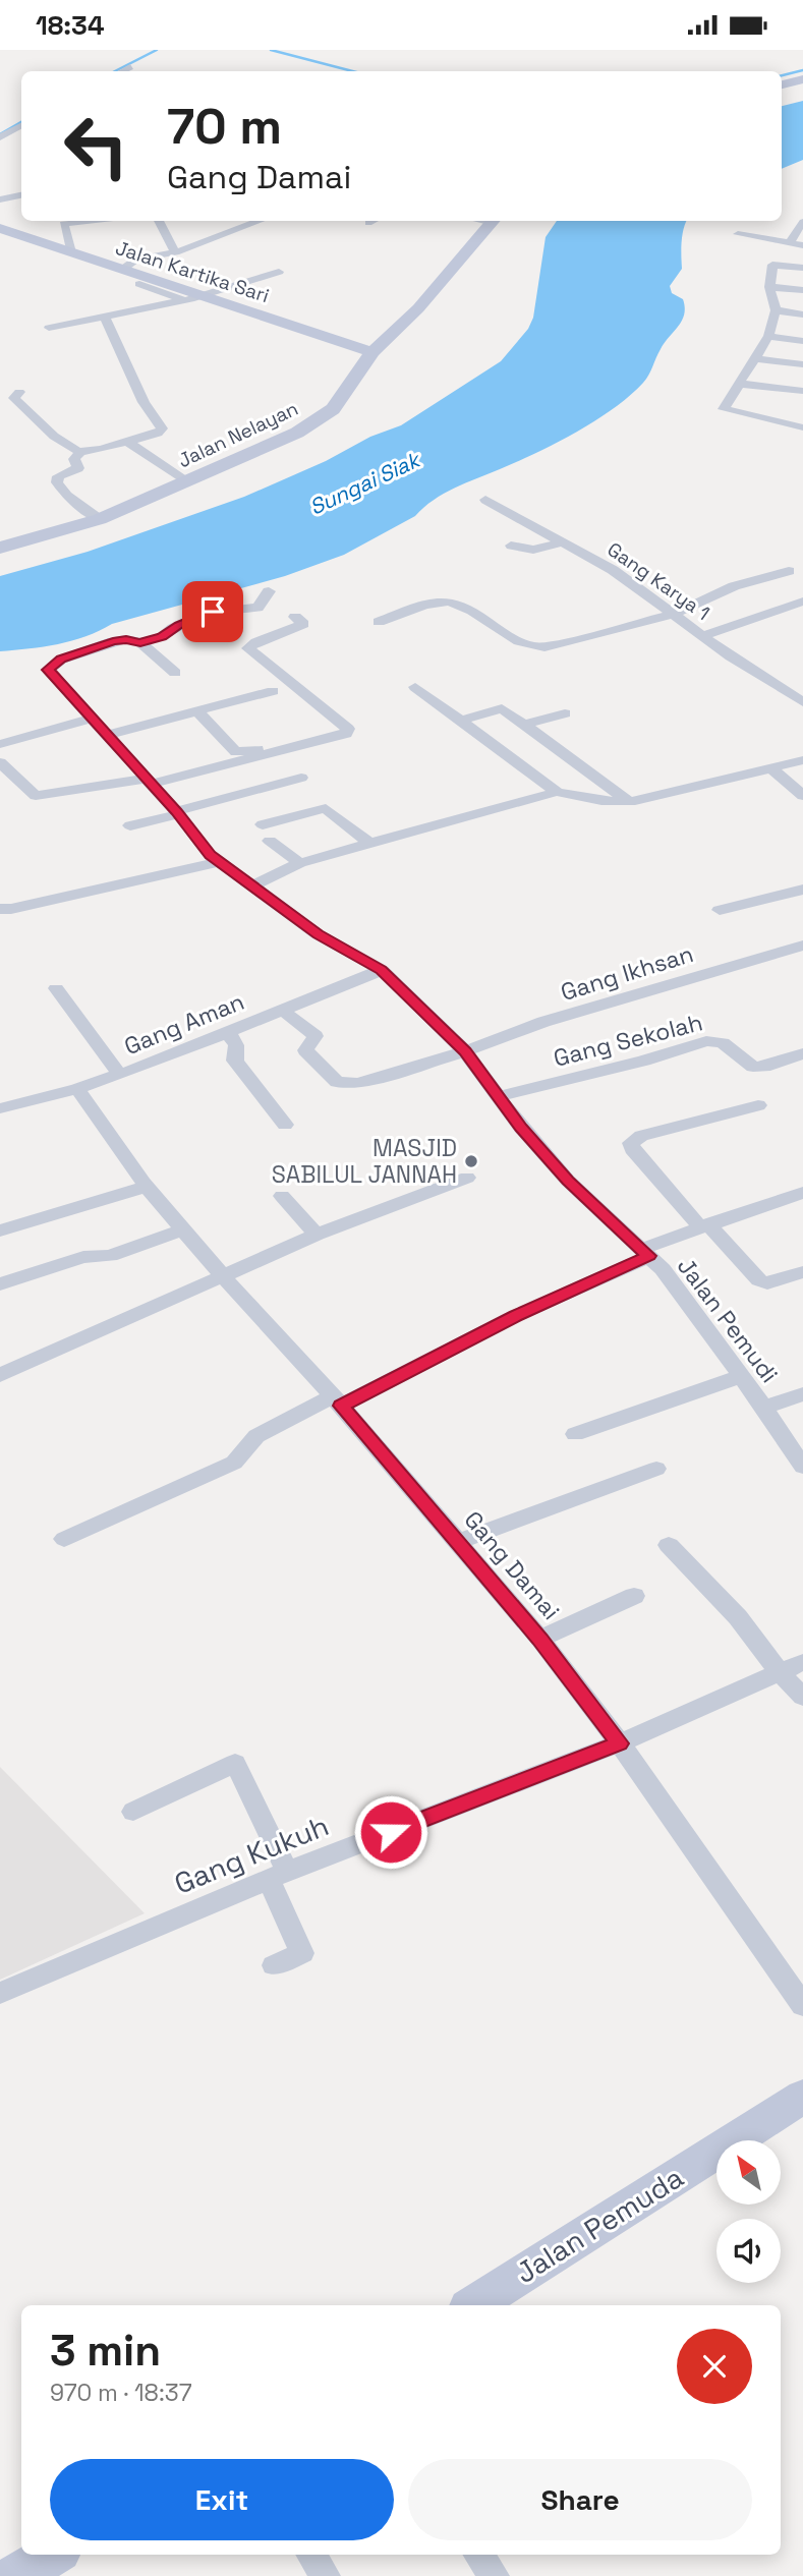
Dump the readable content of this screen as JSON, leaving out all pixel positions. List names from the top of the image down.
{
  "streets": {
    "main road": ["Jalan Kartika Sari", "Jalan Nelayan", "Jalan Pemuda"],
    "street": [
      "Gang Karya 1",
      "Gang Ikhsan",
      "Gang Aman",
      "Gang Sekolah",
      "Jalan Pemudi",
      "Gang Damai",
      "Gang Kukuh"
    ]
  },
  "crossings": [
    ["Jalan Kartika Sari", "Jalan Nelayan"],
    ["Gang Ikhsan", "Jalan Pemudi"],
    ["Gang Aman", "Jalan Pemudi"],
    ["Gang Aman", "Gang Damai"],
    ["Gang Sekolah", "Jalan Pemudi"],
    ["Gang Damai", "Gang Kukuh"]
  ],
  "water": ["Sungai Siak"],
  "places": ["MASJID SABILUL JANNAH"],
  "north": "top left",
  "page": {
    "status": "18:34",
    "turn": ["70 m", "Gang Damai"],
    "heading": ["3 min", "970 m · 18:37"],
    "buttons": ["Exit", "Share"]
  }
}
